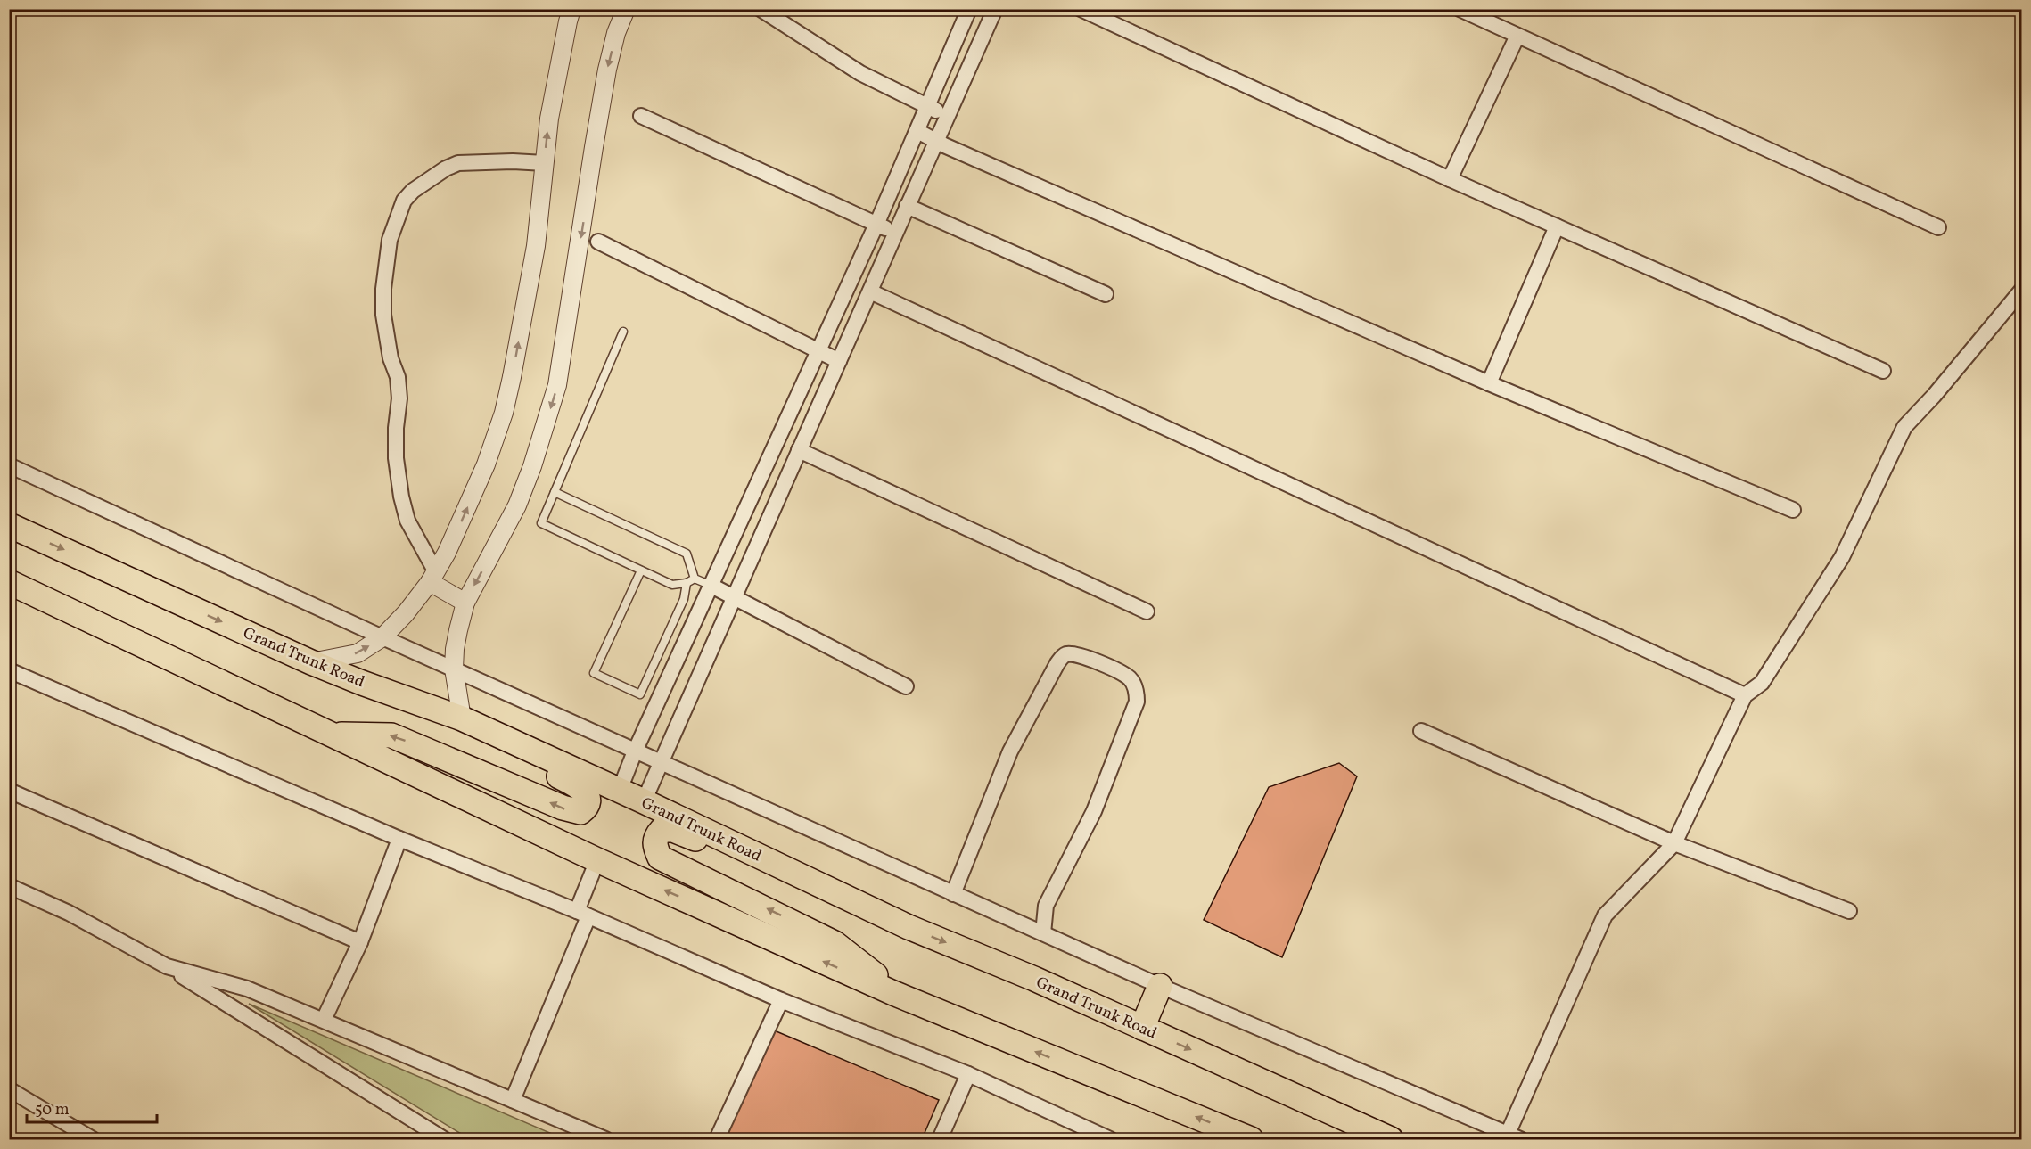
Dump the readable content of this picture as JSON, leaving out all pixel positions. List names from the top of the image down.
{
  "streets": {
    "highway": ["Grand Trunk Road"]
  },
  "scale_bar": "50 m"
}
